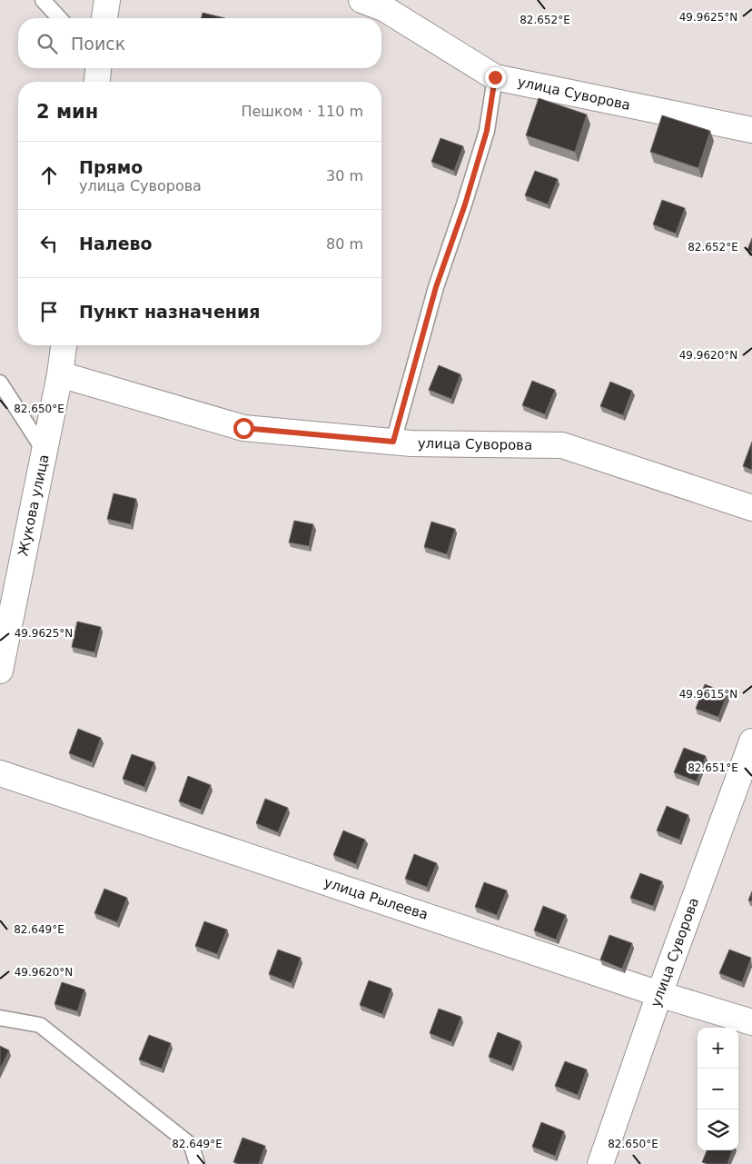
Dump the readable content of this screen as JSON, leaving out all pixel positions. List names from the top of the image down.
{
  "streets": {
    "street": ["улица Суворова", "Жукова улица", "улица Рылеева"]
  },
  "crossings": [
    ["улица Суворова", "Жукова улица"],
    ["улица Суворова", "улица Рылеева"]
  ],
  "page": {
    "search": "Поиск",
    "heading": ["2 мин", "Пешком · 110 m"],
    "list": [
      ["Прямо", "улица Суворова", "30 m"],
      ["Налево", "80 m"],
      "Пункт назначения"
    ],
    "map_buttons": ["+", "−"]
  },
  "coordinates": [
    "49.9625°N",
    "82.652°E",
    "49.9620°N",
    "82.650°E",
    "49.9615°N",
    "82.651°E",
    "82.649°E"
  ]
}
